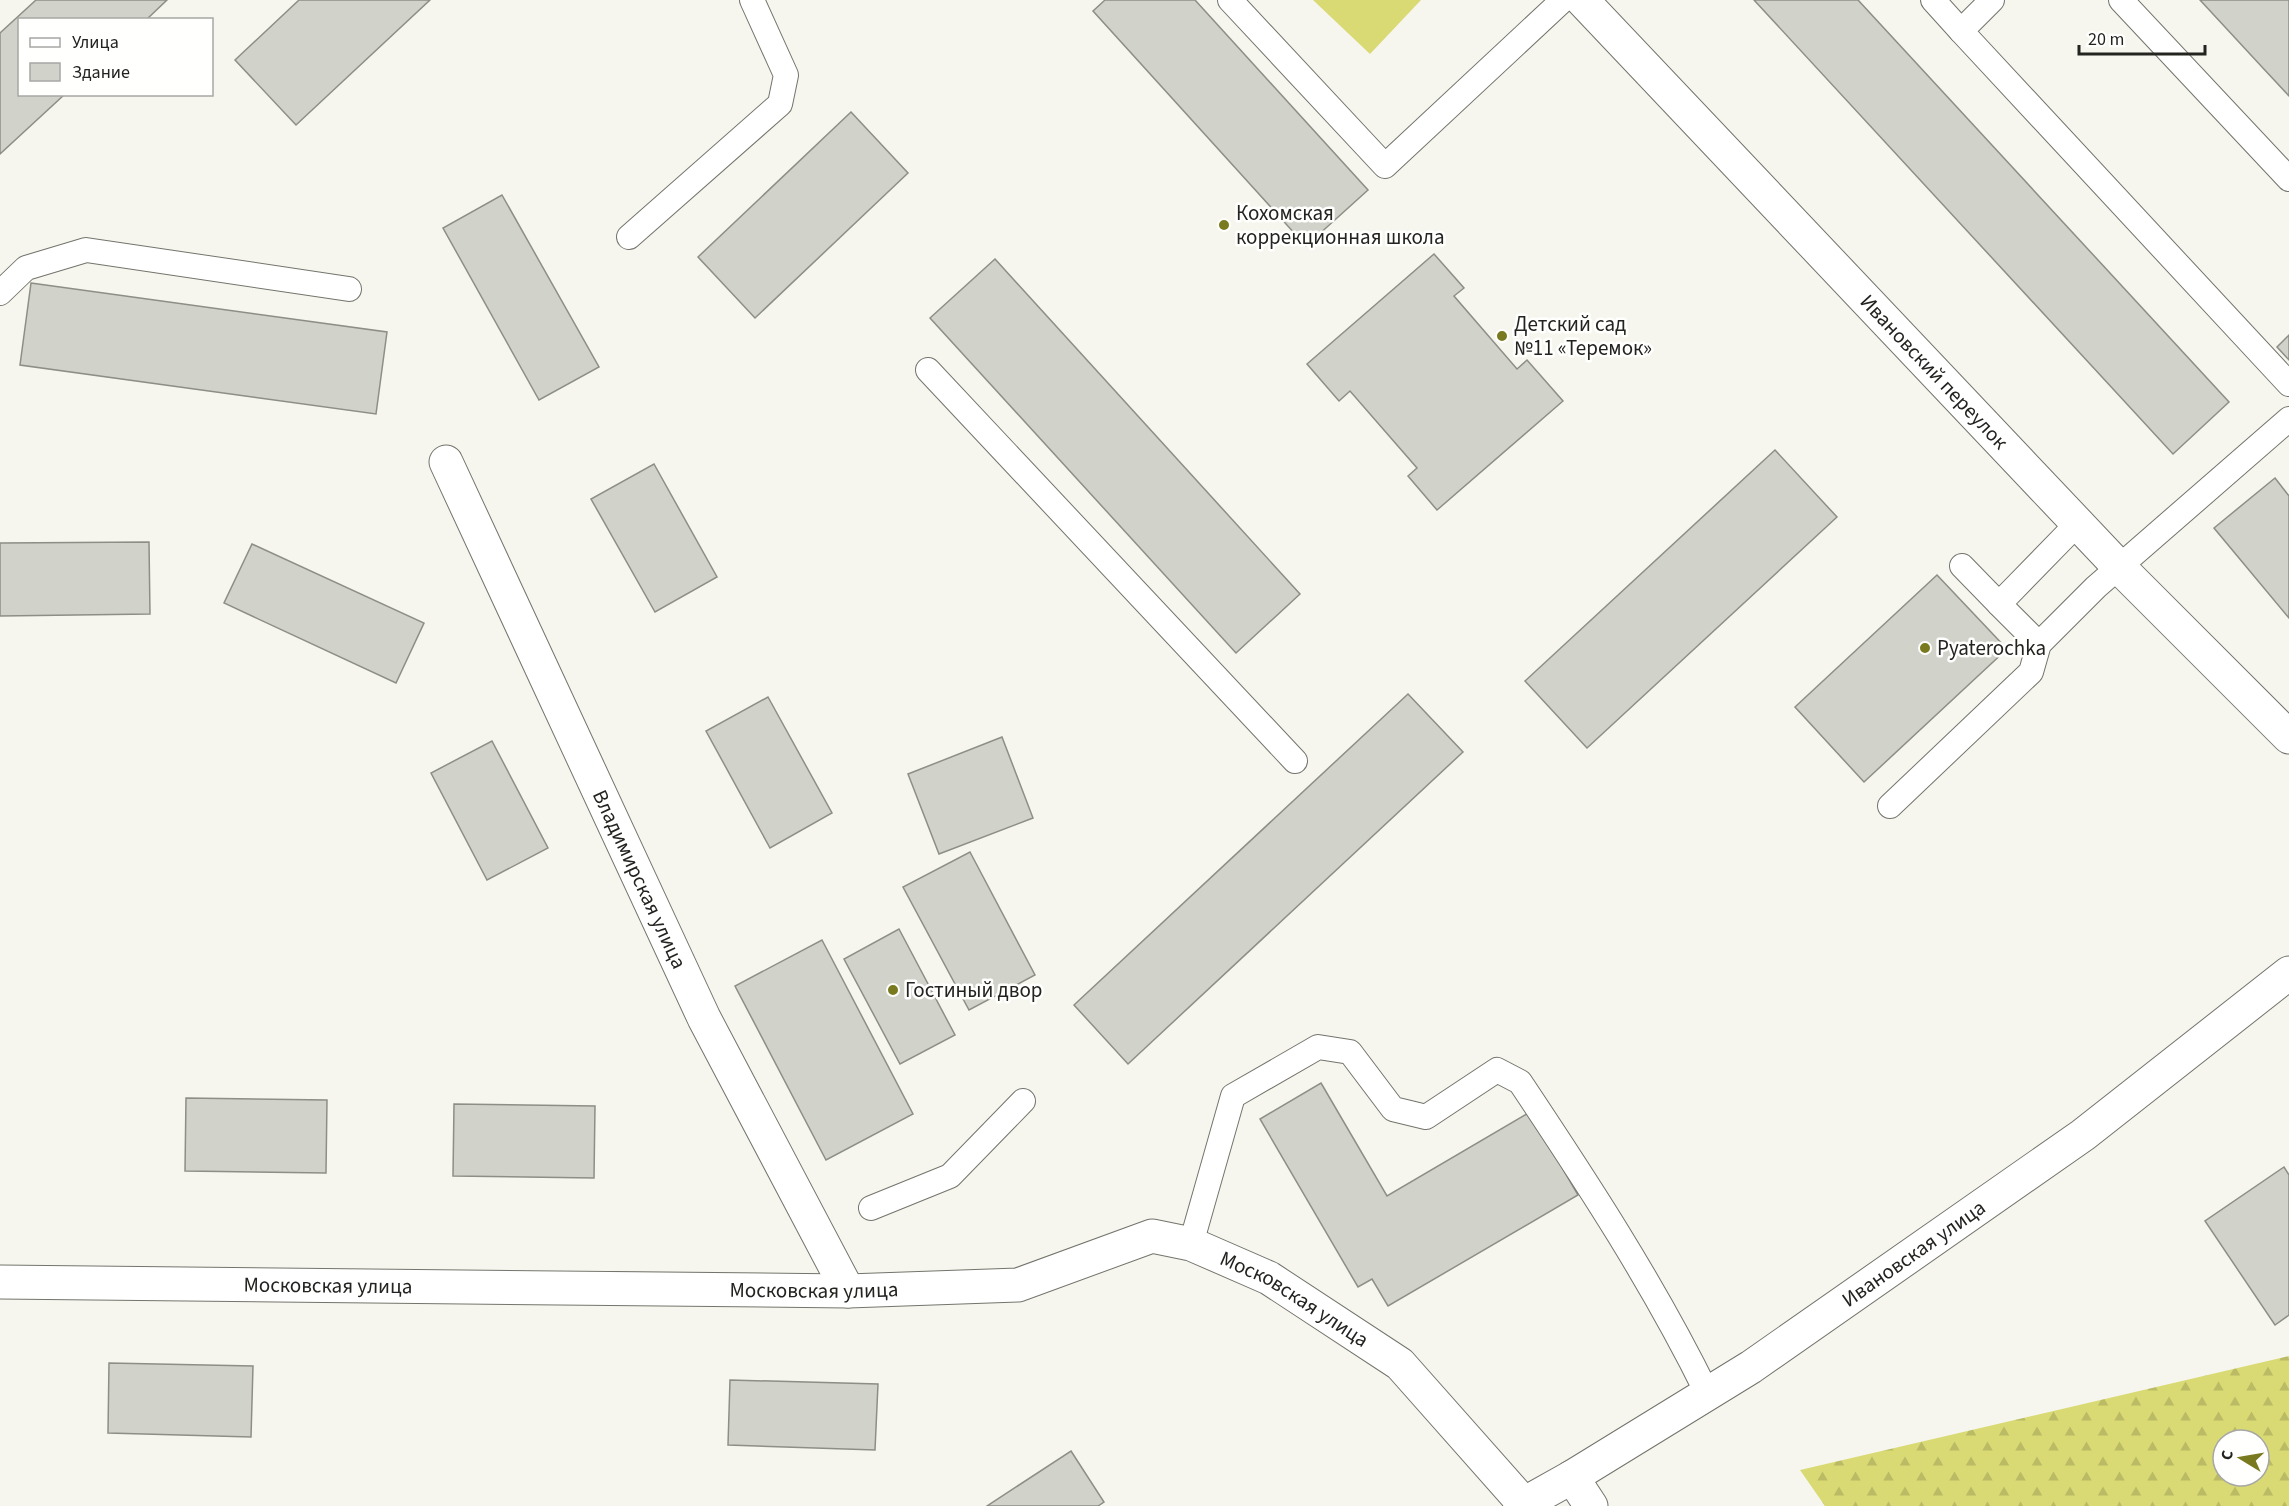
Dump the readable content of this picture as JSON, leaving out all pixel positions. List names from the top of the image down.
{
  "streets": {
    "street": [
      "Ивановский переулок",
      "Владимирская улица",
      "Ивановская улица",
      "Московская улица"
    ]
  },
  "crossings": [
    ["Владимирская улица", "Московская улица"],
    ["Ивановская улица", "Московская улица"]
  ],
  "places": [
    "Кохомская коррекционная школа",
    "Детский сад №11 «Теремок»",
    "Pyaterochka",
    "Гостиный двор"
  ],
  "legend": ["Улица", "Здание"],
  "scale_bar": "20 m",
  "north": "left"
}
